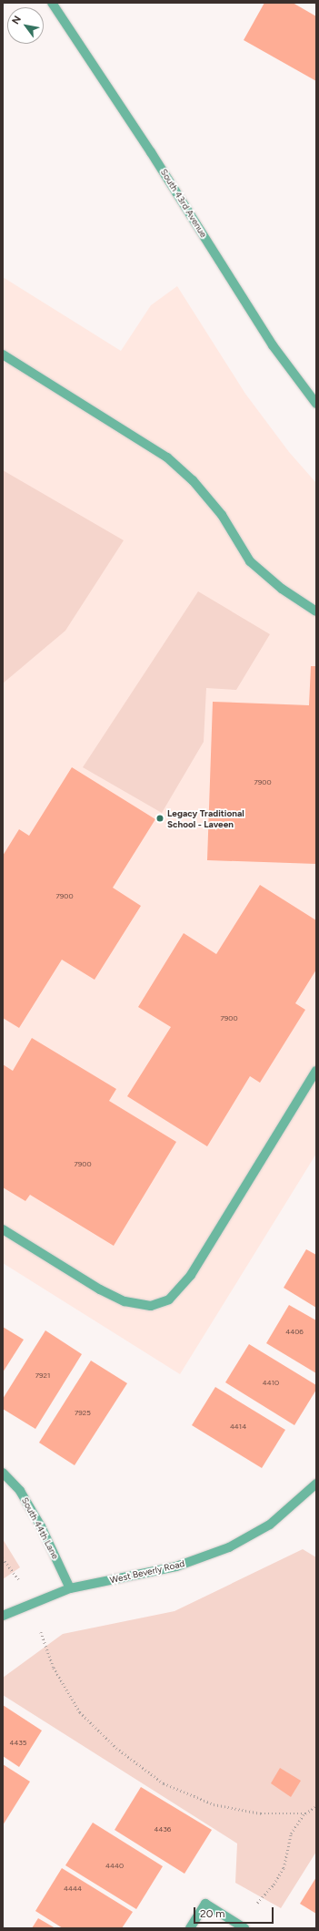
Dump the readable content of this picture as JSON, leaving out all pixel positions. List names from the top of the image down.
{
  "streets": {
    "street": ["South 43rd Avenue", "South 44th Lane", "West Beverly Road"]
  },
  "crossings": [
    ["South 44th Lane", "West Beverly Road"]
  ],
  "places": ["Legacy Traditional School - Laveen"],
  "house_numbers": [
    "7900",
    "7900",
    "7900",
    "7900",
    "4406",
    "7921",
    "4410",
    "7925",
    "4414",
    "4435",
    "4436",
    "4440",
    "4444"
  ],
  "scale_bar": "20 m",
  "north": "top left"
}
